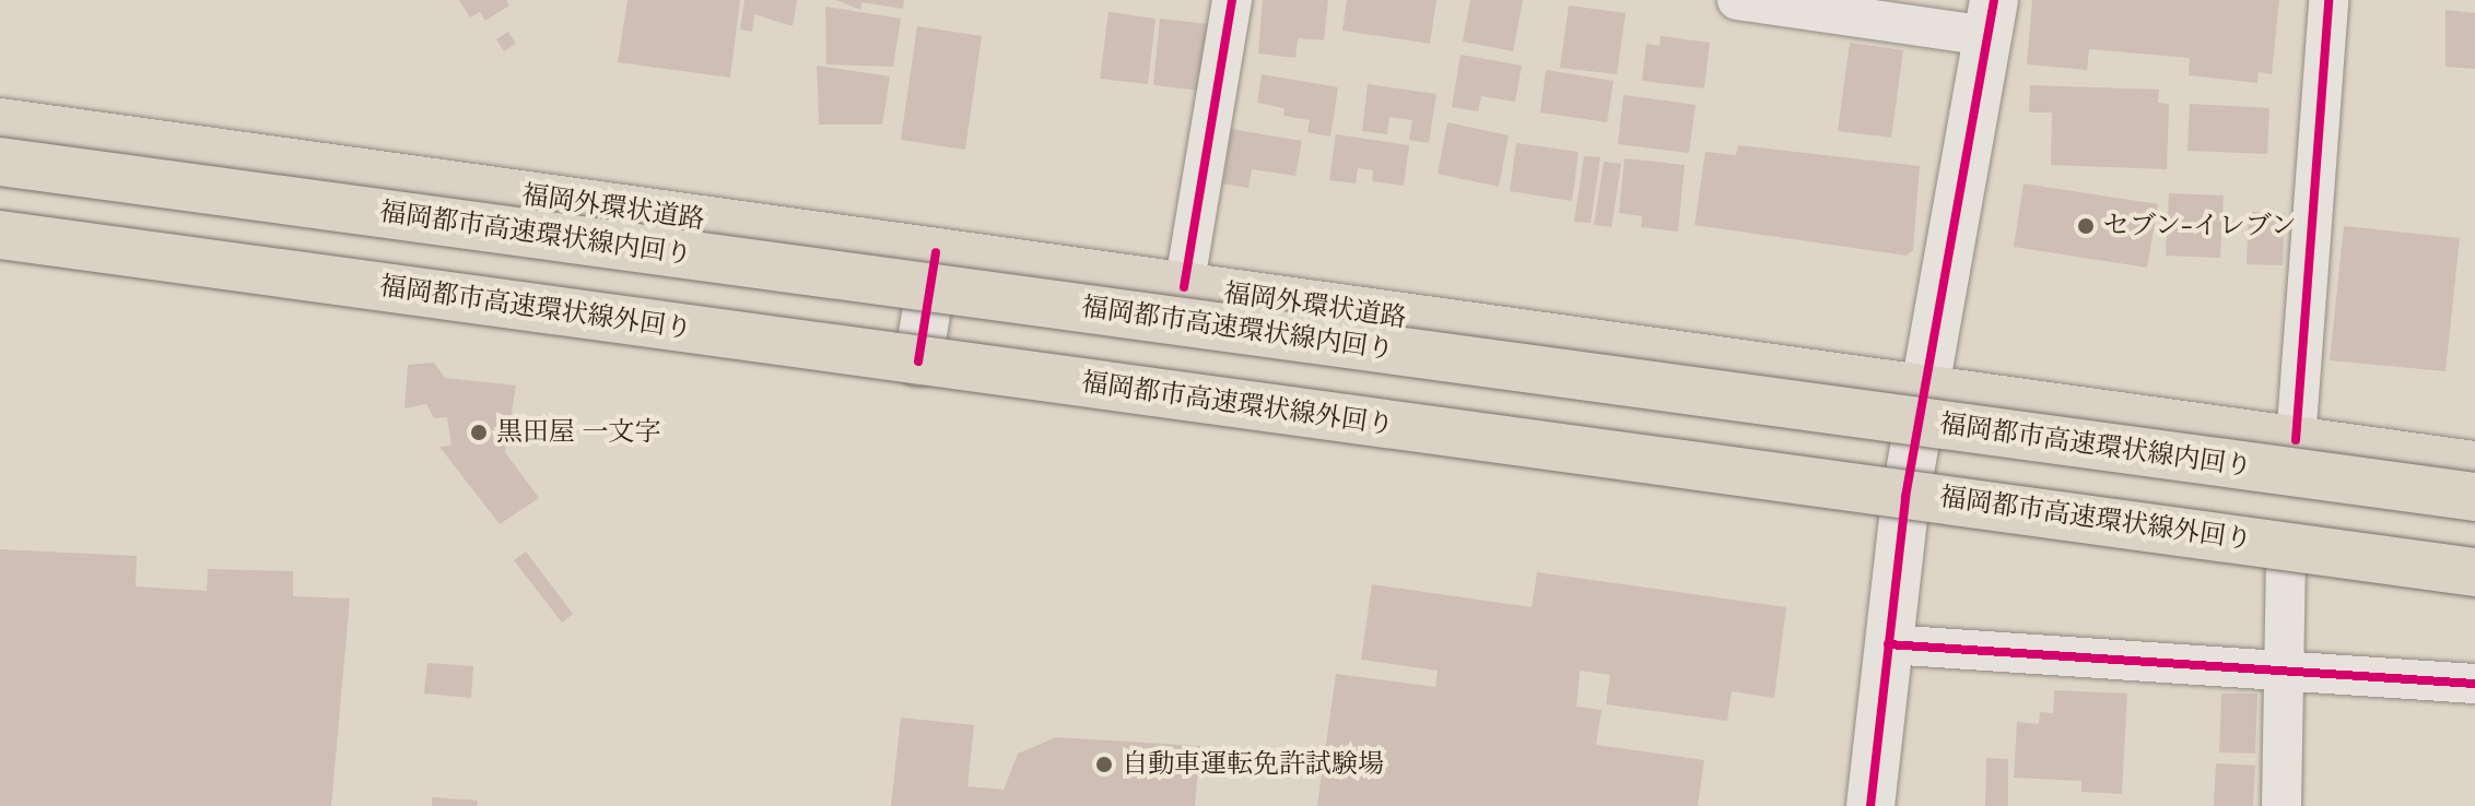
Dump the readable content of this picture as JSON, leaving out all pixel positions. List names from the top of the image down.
{
  "streets": {
    "highway": ["福岡外環状道路", "福岡都市高速環状線内回り", "福岡都市高速環状線外回り"]
  },
  "places": ["セブン-イレブン", "黒田屋 一文字", "自動車運転免許試験場"]
}
